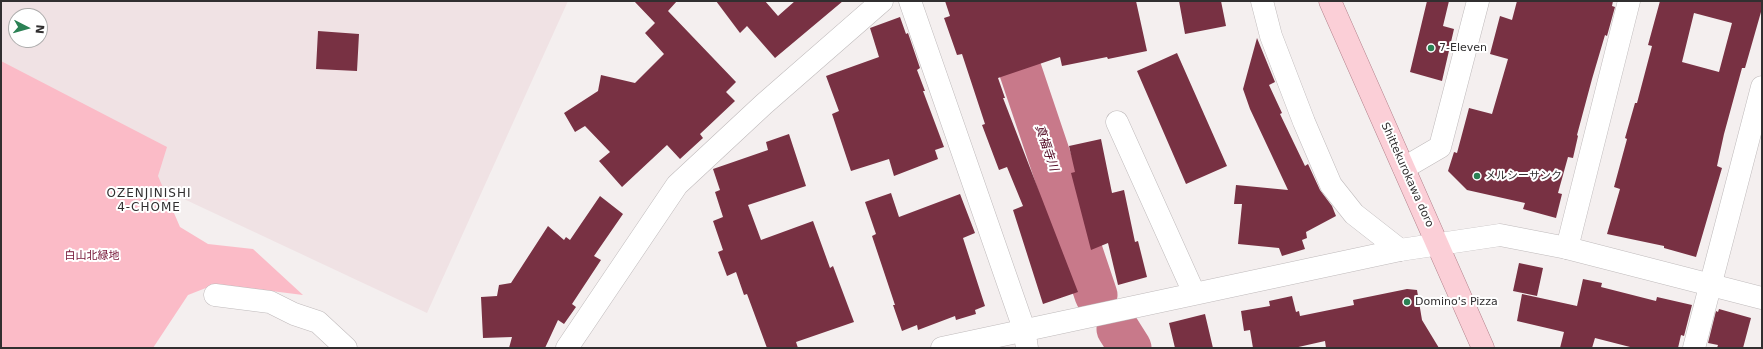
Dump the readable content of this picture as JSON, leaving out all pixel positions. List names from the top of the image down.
{
  "streets": {
    "main road": ["Shittekurokawa doro"]
  },
  "districts": ["OZENJINISHI 4-CHOME"],
  "water": ["真福寺川"],
  "parks": ["白山北緑地"],
  "places": ["7-Eleven", "メルシーサンク", "Domino's Pizza"],
  "north": "right"
}
